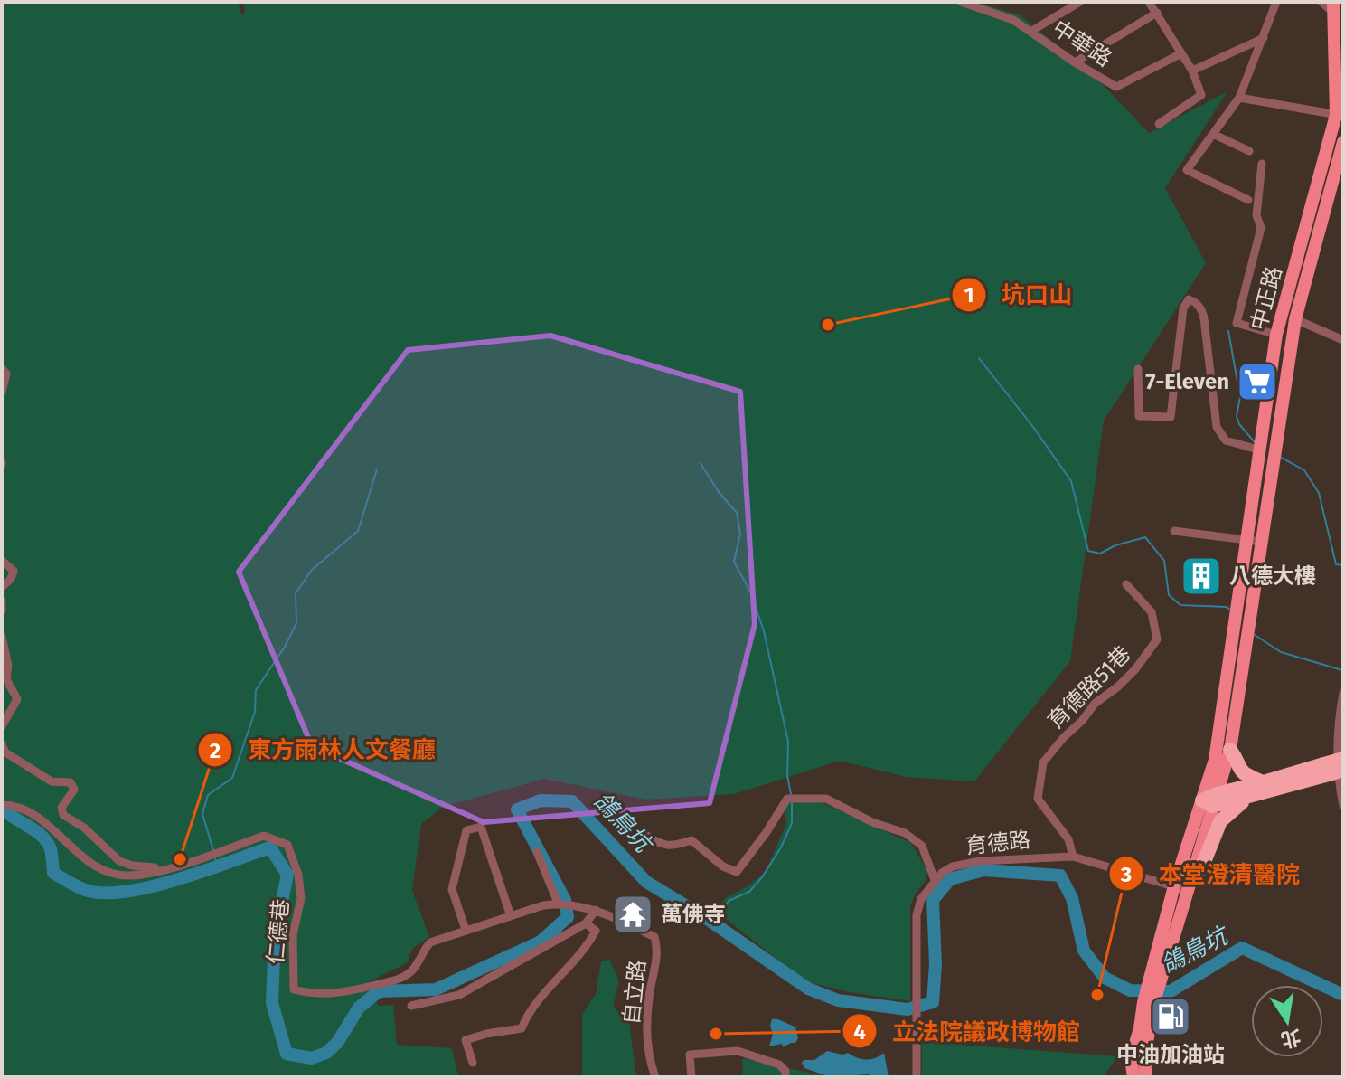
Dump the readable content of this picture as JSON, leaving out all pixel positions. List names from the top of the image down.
{
  "streets": {
    "main road": ["中正路"],
    "street": [
      "中華路",
      "育德路51巷",
      "育德路",
      "仁德巷",
      "自立路"
    ]
  },
  "crossings": [
    ["育德路51巷", "育德路"]
  ],
  "water": ["鴿鳥坑"],
  "places": {
    "other": [
      "坑口山",
      "東方雨林人文餐廳",
      "本堂澄清醫院",
      "立法院議政博物館"
    ],
    "supermarket": ["7-Eleven"],
    "building": ["八德大樓"],
    "temple": ["萬佛寺"],
    "fuel station": ["中油加油站"]
  },
  "north": "bottom"
}
